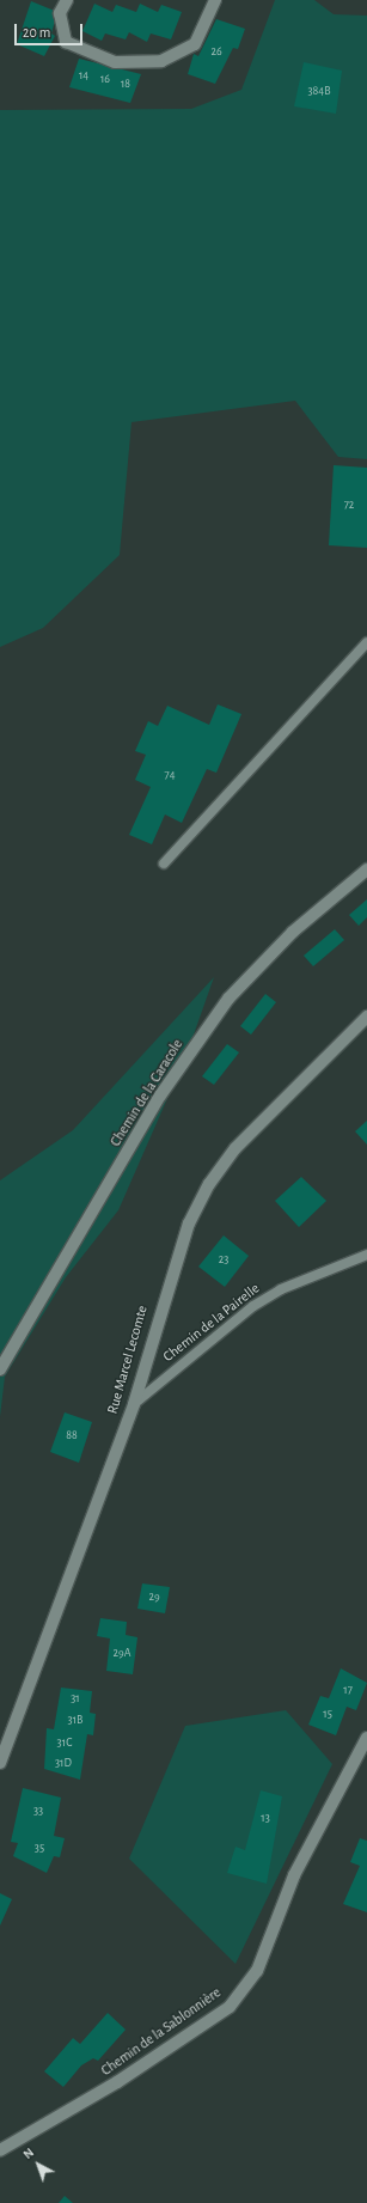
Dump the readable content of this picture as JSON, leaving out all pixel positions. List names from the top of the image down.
{
  "streets": {
    "street": ["Chemin de la Caracole", "Rue Marcel Lecomte", "Chemin de la Sablonnière"],
    "lane": ["Chemin de la Pairelle"]
  },
  "crossings": [
    ["Chemin de la Pairelle", "Rue Marcel Lecomte"]
  ],
  "house_numbers": [
    "26",
    "14",
    "16",
    "18",
    "384B",
    "72",
    "74",
    "23",
    "88",
    "29",
    "29A",
    "17",
    "31",
    "15",
    "31B",
    "31C",
    "31D",
    "33",
    "13",
    "35"
  ],
  "scale_bar": "20 m",
  "north": "top left"
}
